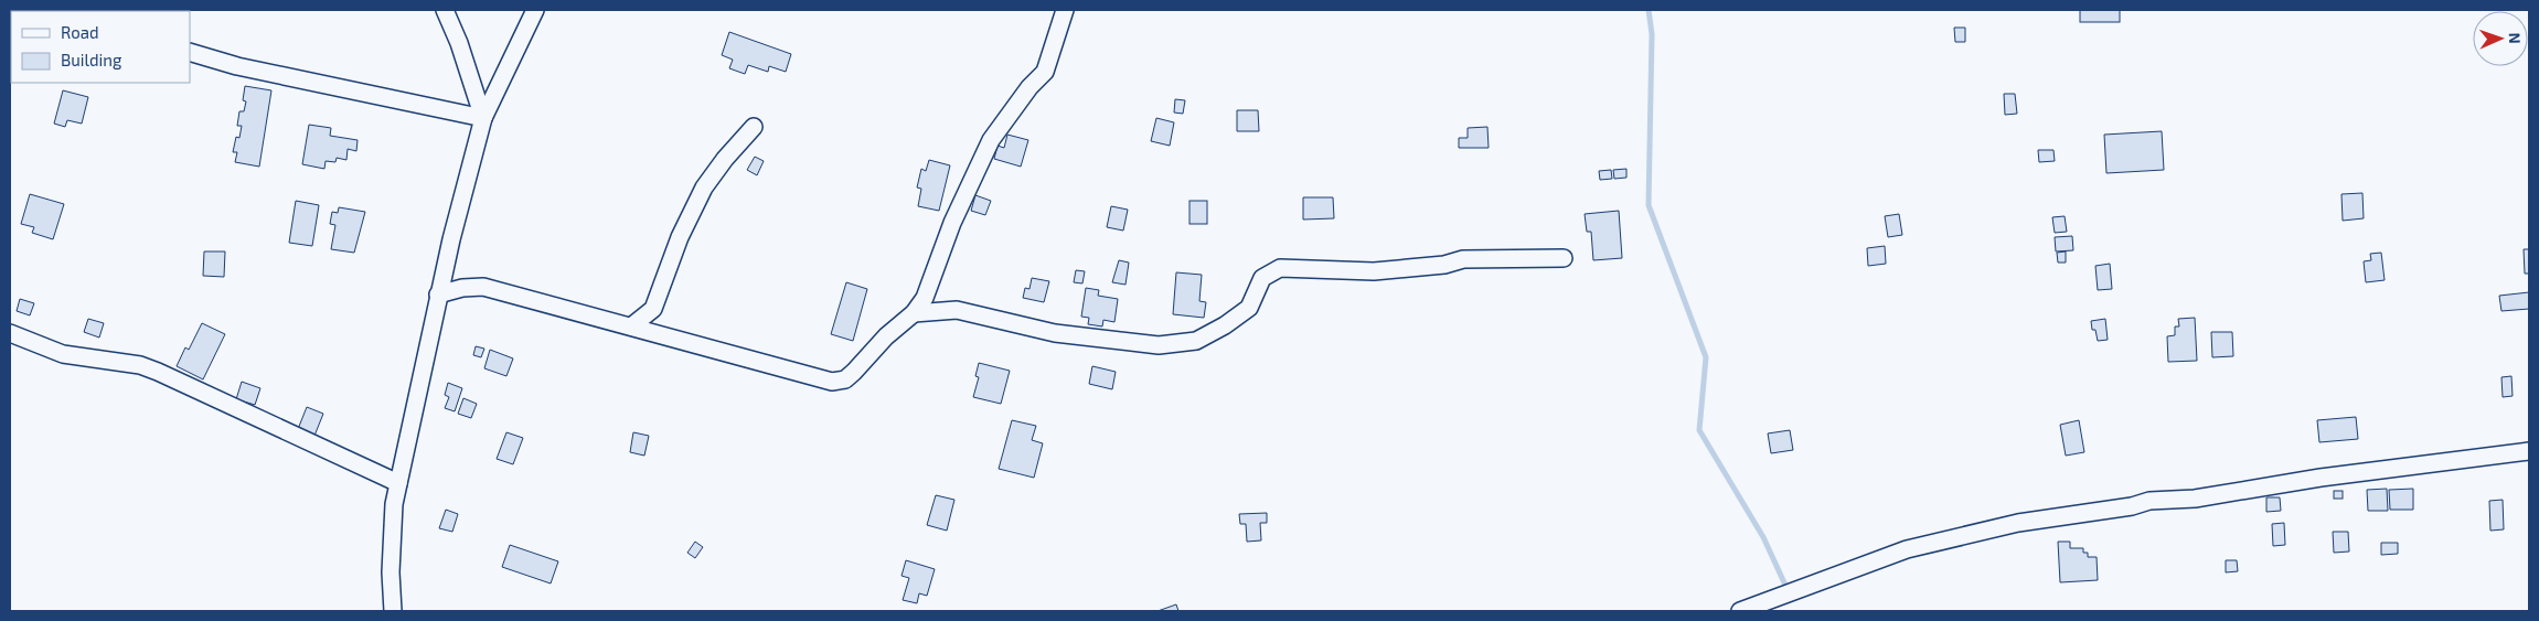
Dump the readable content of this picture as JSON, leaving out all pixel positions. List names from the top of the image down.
{
  "legend": ["Road", "Building"],
  "north": "right"
}
